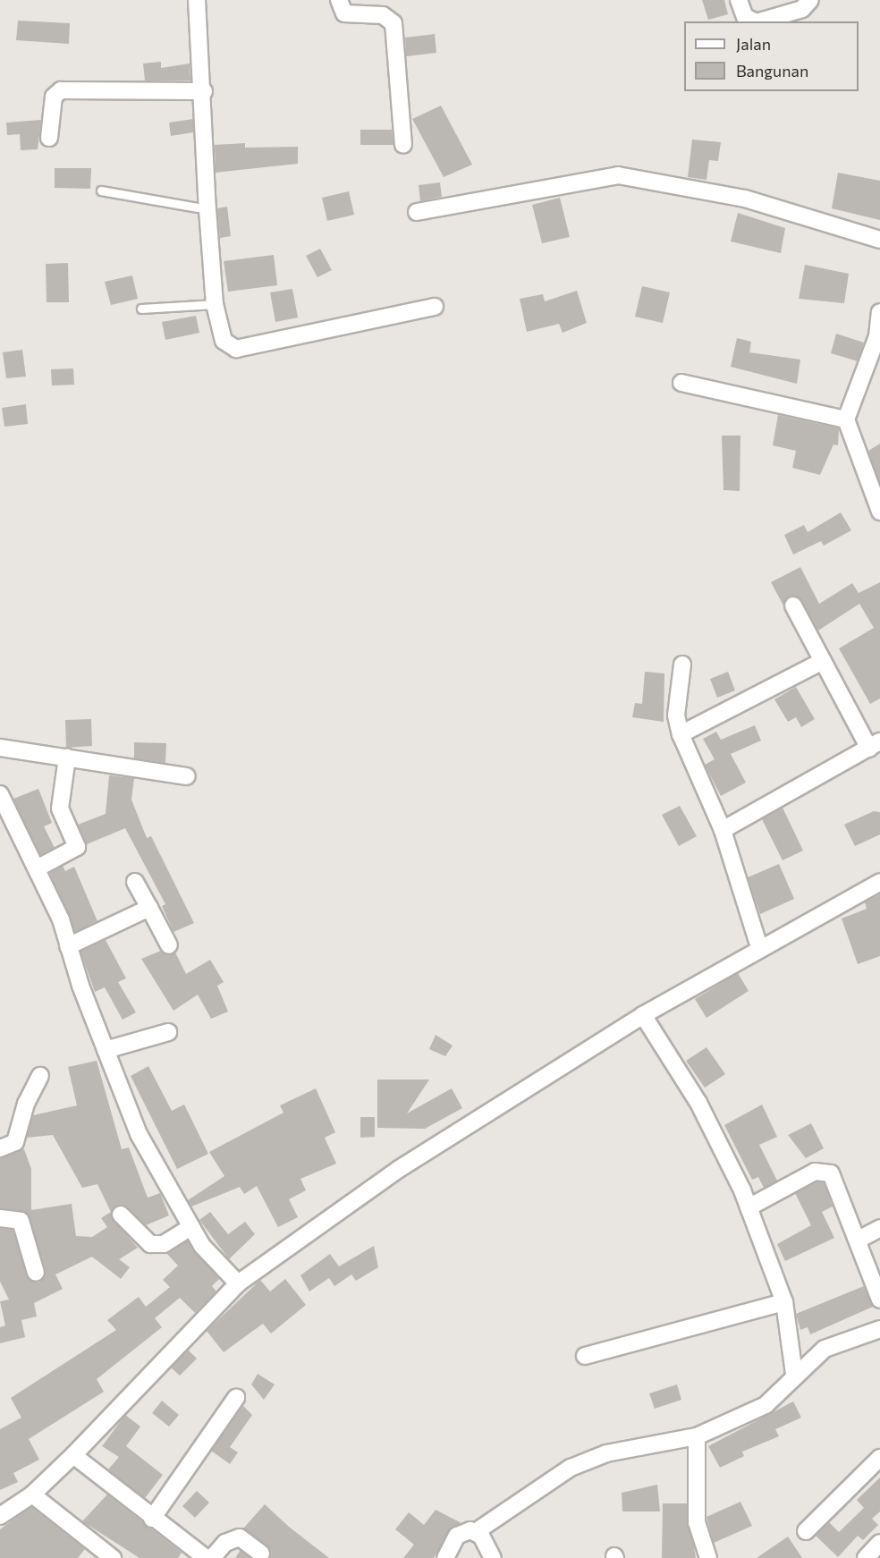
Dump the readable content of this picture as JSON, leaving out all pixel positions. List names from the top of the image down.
{
  "legend": ["Jalan", "Bangunan"]
}
